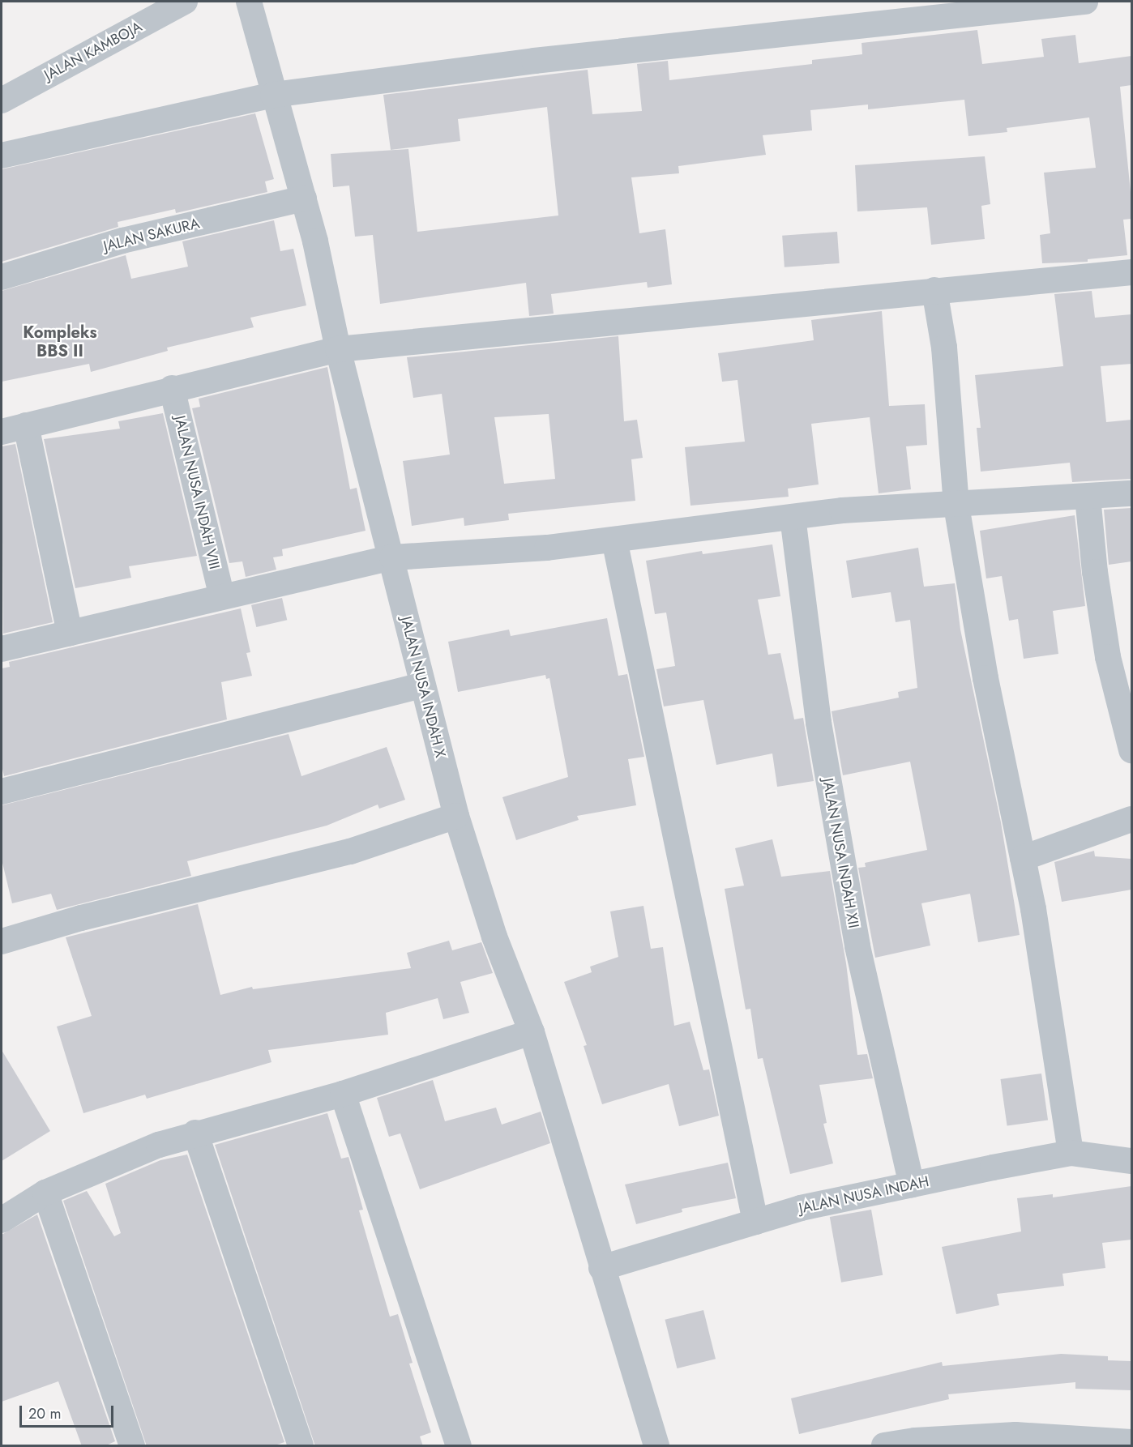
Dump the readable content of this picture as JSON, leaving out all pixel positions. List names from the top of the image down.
{
  "streets": {
    "street": [
      "JALAN KAMBOJA",
      "JALAN SAKURA",
      "JALAN NUSA INDAH VIII",
      "JALAN NUSA INDAH X",
      "JALAN NUSA INDAH XII",
      "JALAN NUSA INDAH"
    ]
  },
  "crossings": [
    ["JALAN SAKURA", "JALAN NUSA INDAH X"],
    ["JALAN NUSA INDAH X", "JALAN NUSA INDAH"],
    ["JALAN NUSA INDAH XII", "JALAN NUSA INDAH"]
  ],
  "districts": ["Kompleks BBS II"],
  "scale_bar": "20 m"
}
